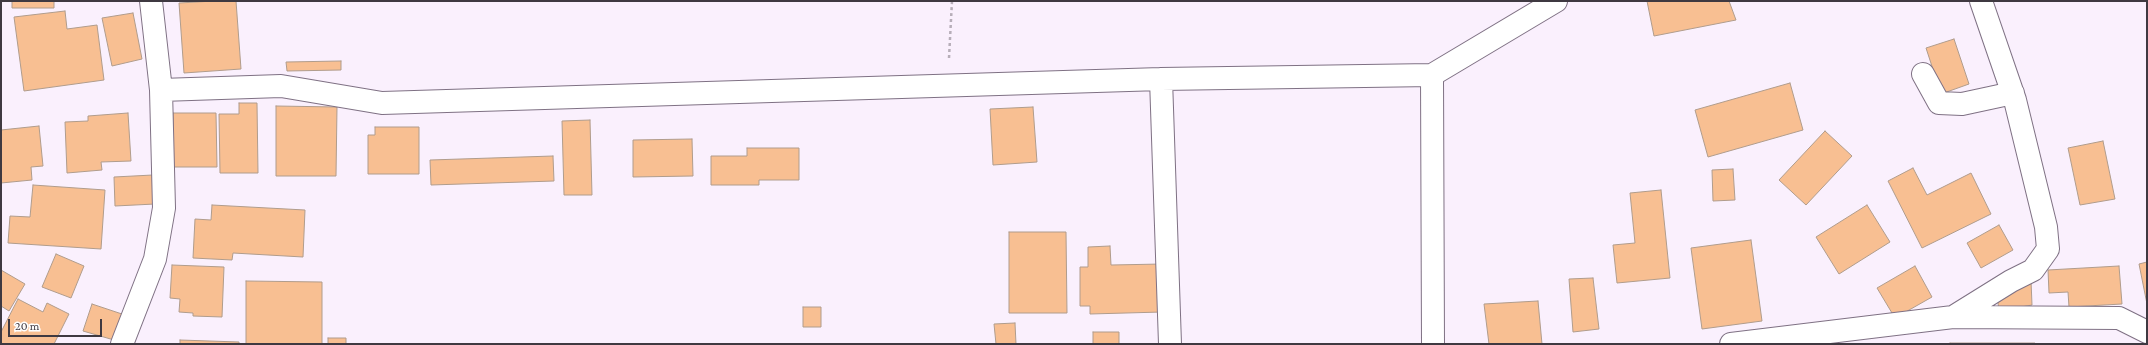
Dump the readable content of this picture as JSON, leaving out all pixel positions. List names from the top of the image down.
{
  "scale_bar": "20 m"
}
